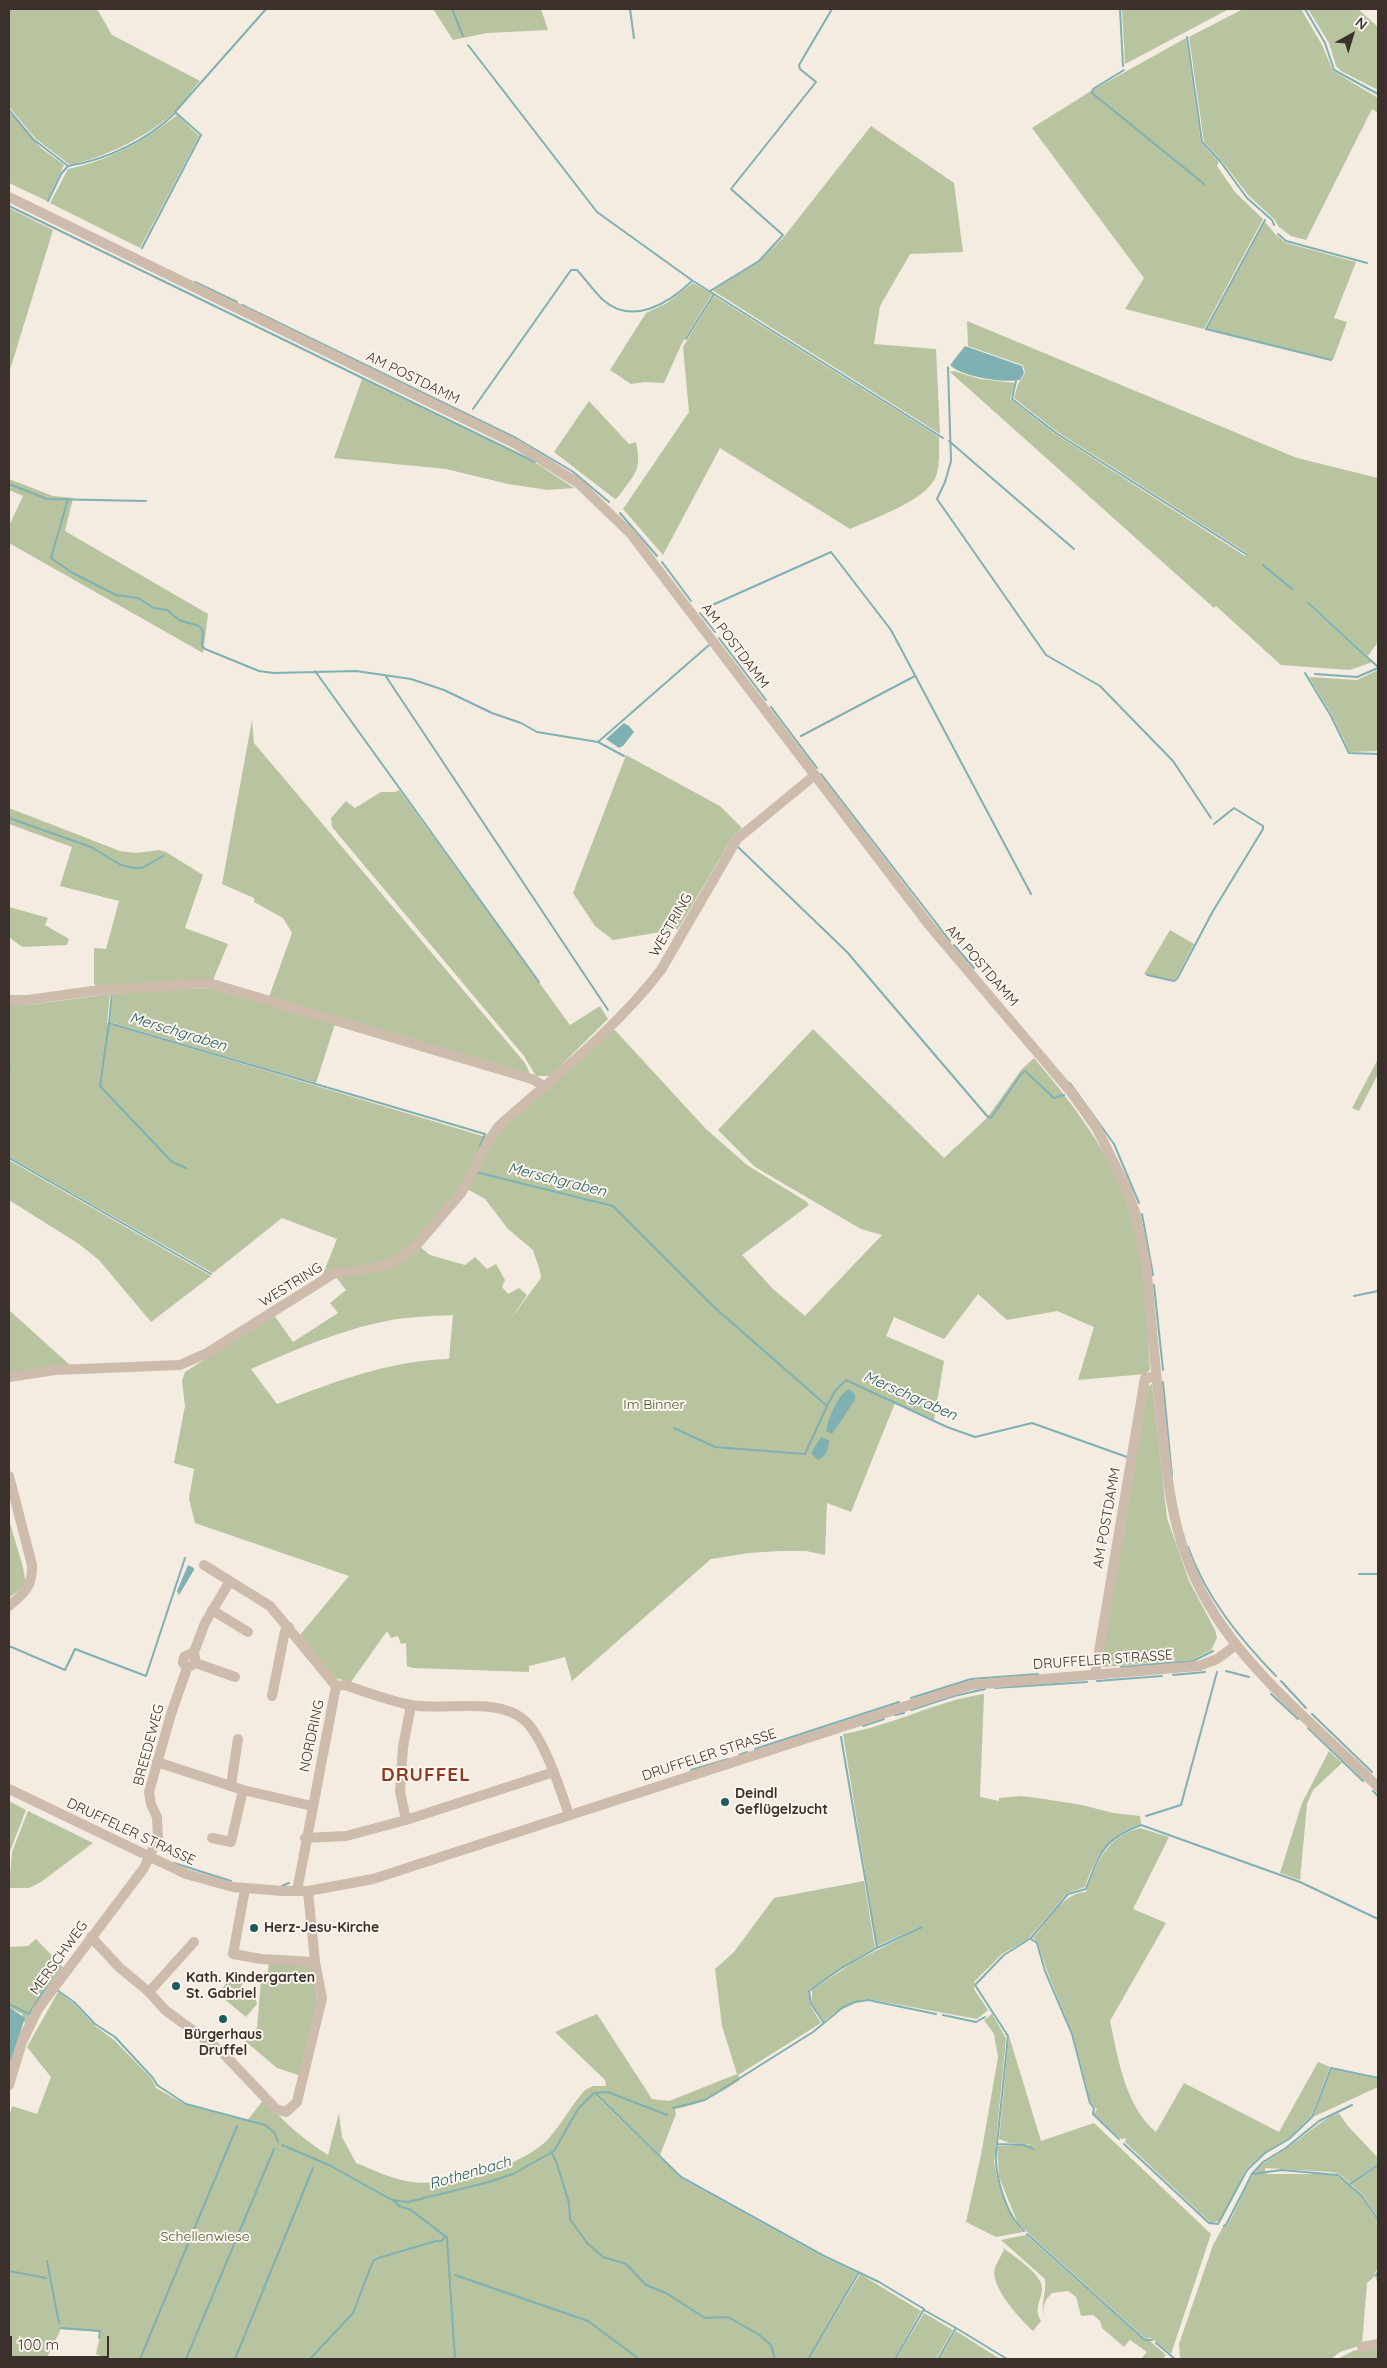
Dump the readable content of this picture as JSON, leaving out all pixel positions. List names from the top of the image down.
{
  "streets": {
    "street": [
      "AM POSTDAMM",
      "WESTRING",
      "DRUFFELER STRASSE",
      "NORDRING",
      "BREEDEWEG",
      "MERSCHWEG"
    ]
  },
  "crossings": [
    ["AM POSTDAMM", "WESTRING"],
    ["AM POSTDAMM", "DRUFFELER STRASSE"],
    ["DRUFFELER STRASSE", "NORDRING"],
    ["DRUFFELER STRASSE", "BREEDEWEG"],
    ["DRUFFELER STRASSE", "MERSCHWEG"],
    ["BREEDEWEG", "MERSCHWEG"]
  ],
  "districts": ["DRUFFEL"],
  "water": ["Merschgraben", "Rothenbach"],
  "parks": ["Im Binner", "Schellenwiese"],
  "places": [
    "Deindl Geflügelzucht",
    "Herz-Jesu-Kirche",
    "Kath. Kindergarten St. Gabriel",
    "Bürgerhaus Druffel"
  ],
  "scale_bar": "100 m",
  "north": "top right"
}
